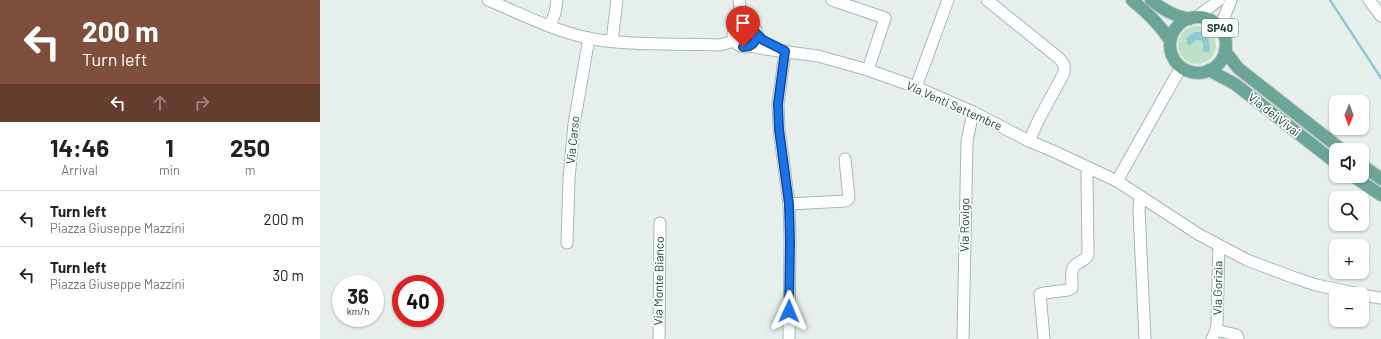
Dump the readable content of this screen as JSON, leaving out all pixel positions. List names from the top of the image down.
{
  "streets": {
    "main road": ["SP40", "Via dei Vivai"],
    "street": [
      "Via Venti Settembre",
      "Via Carso",
      "Via Rovigo",
      "Via Monte Bianco",
      "Via Gorizia"
    ]
  },
  "crossings": [
    ["SP40", "Via dei Vivai"],
    ["Via Venti Settembre", "Via Rovigo"],
    ["Via Venti Settembre", "Via Gorizia"]
  ],
  "north": "bottom",
  "page": {
    "turn": ["200 m", "Turn left"],
    "map_buttons": ["+", "−"],
    "eta": [
      "14:46",
      "Arrival",
      "1",
      "min",
      "250",
      "m"
    ],
    "list": [
      {
        "name": "Turn left",
        "note": "Piazza Giuseppe Mazzini",
        "value": "200 m"
      },
      {
        "name": "Turn left",
        "note": "Piazza Giuseppe Mazzini",
        "value": "30 m"
      }
    ],
    "speed": "36 km/h",
    "limit": "40"
  }
}
